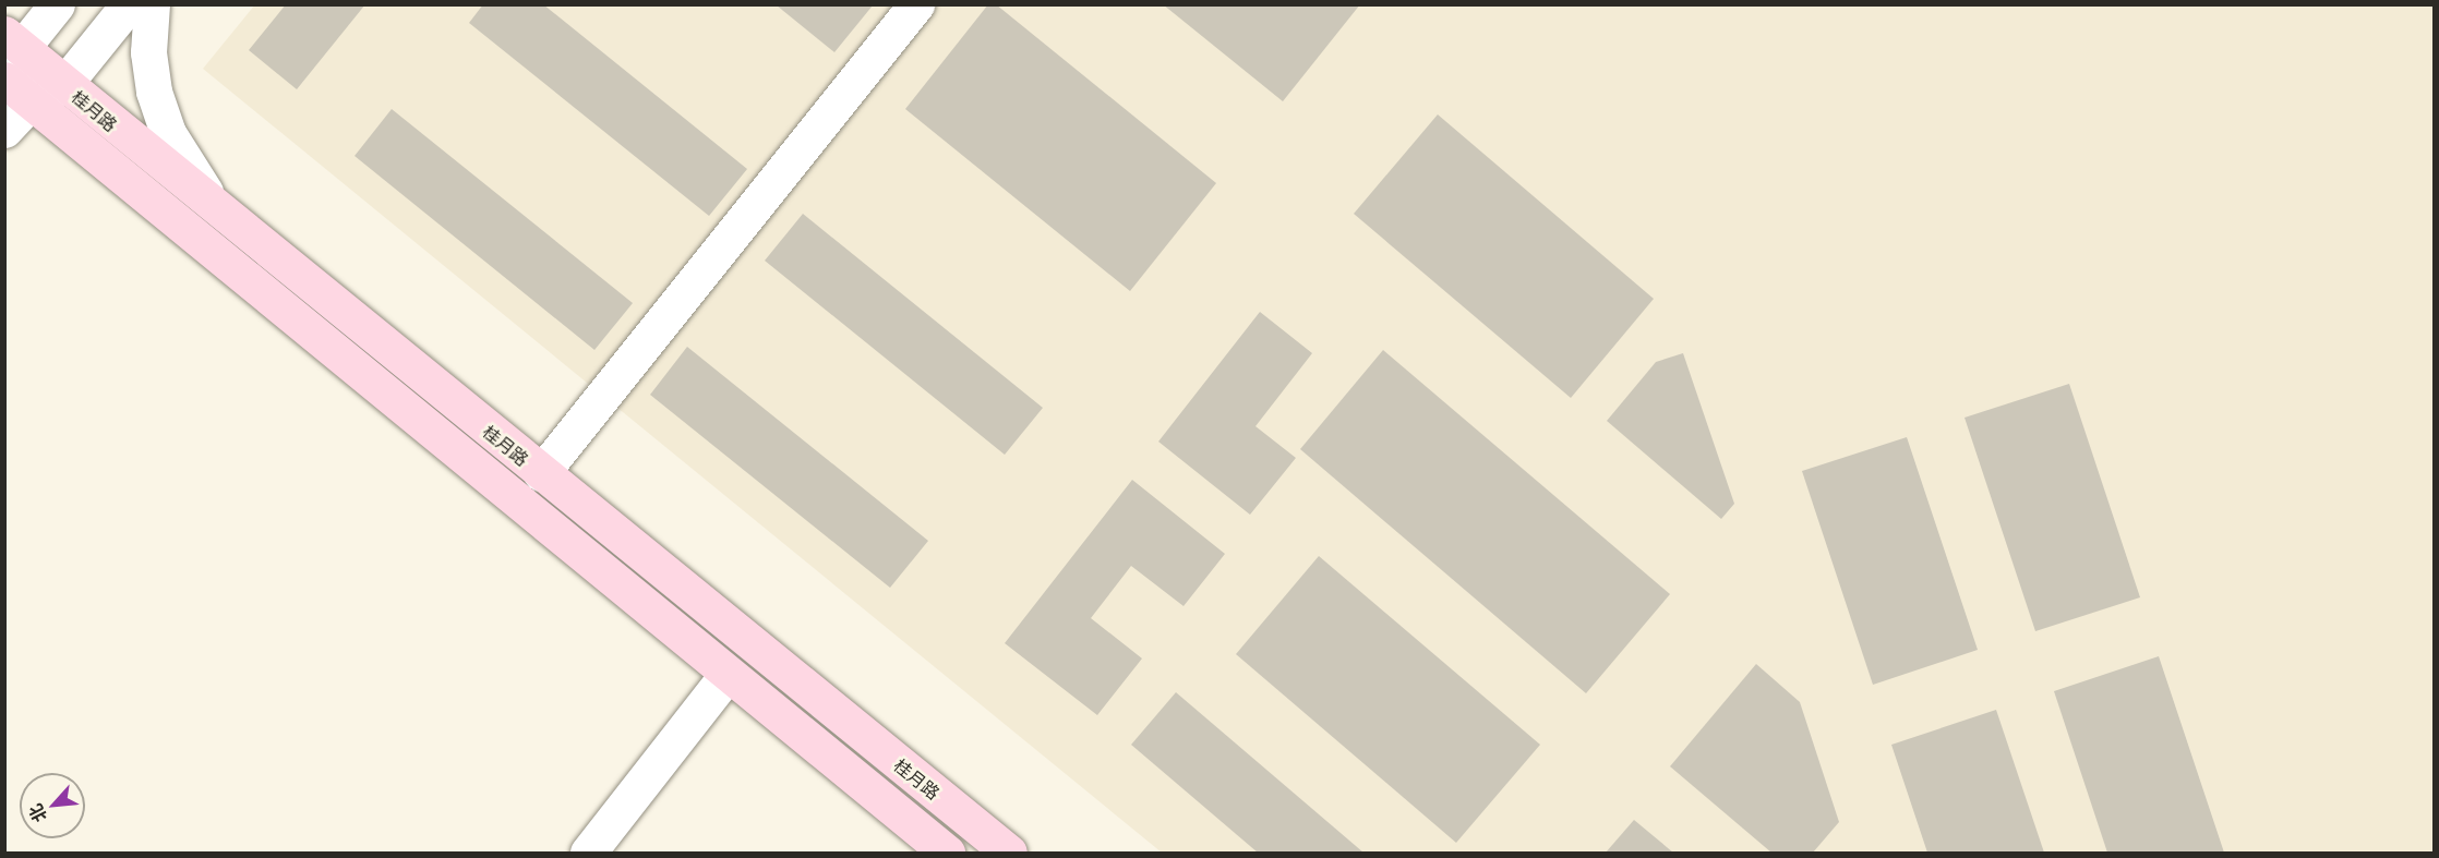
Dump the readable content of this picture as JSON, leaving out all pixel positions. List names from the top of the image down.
{
  "streets": {
    "main road": ["桂月路"]
  },
  "north": "bottom left"
}
